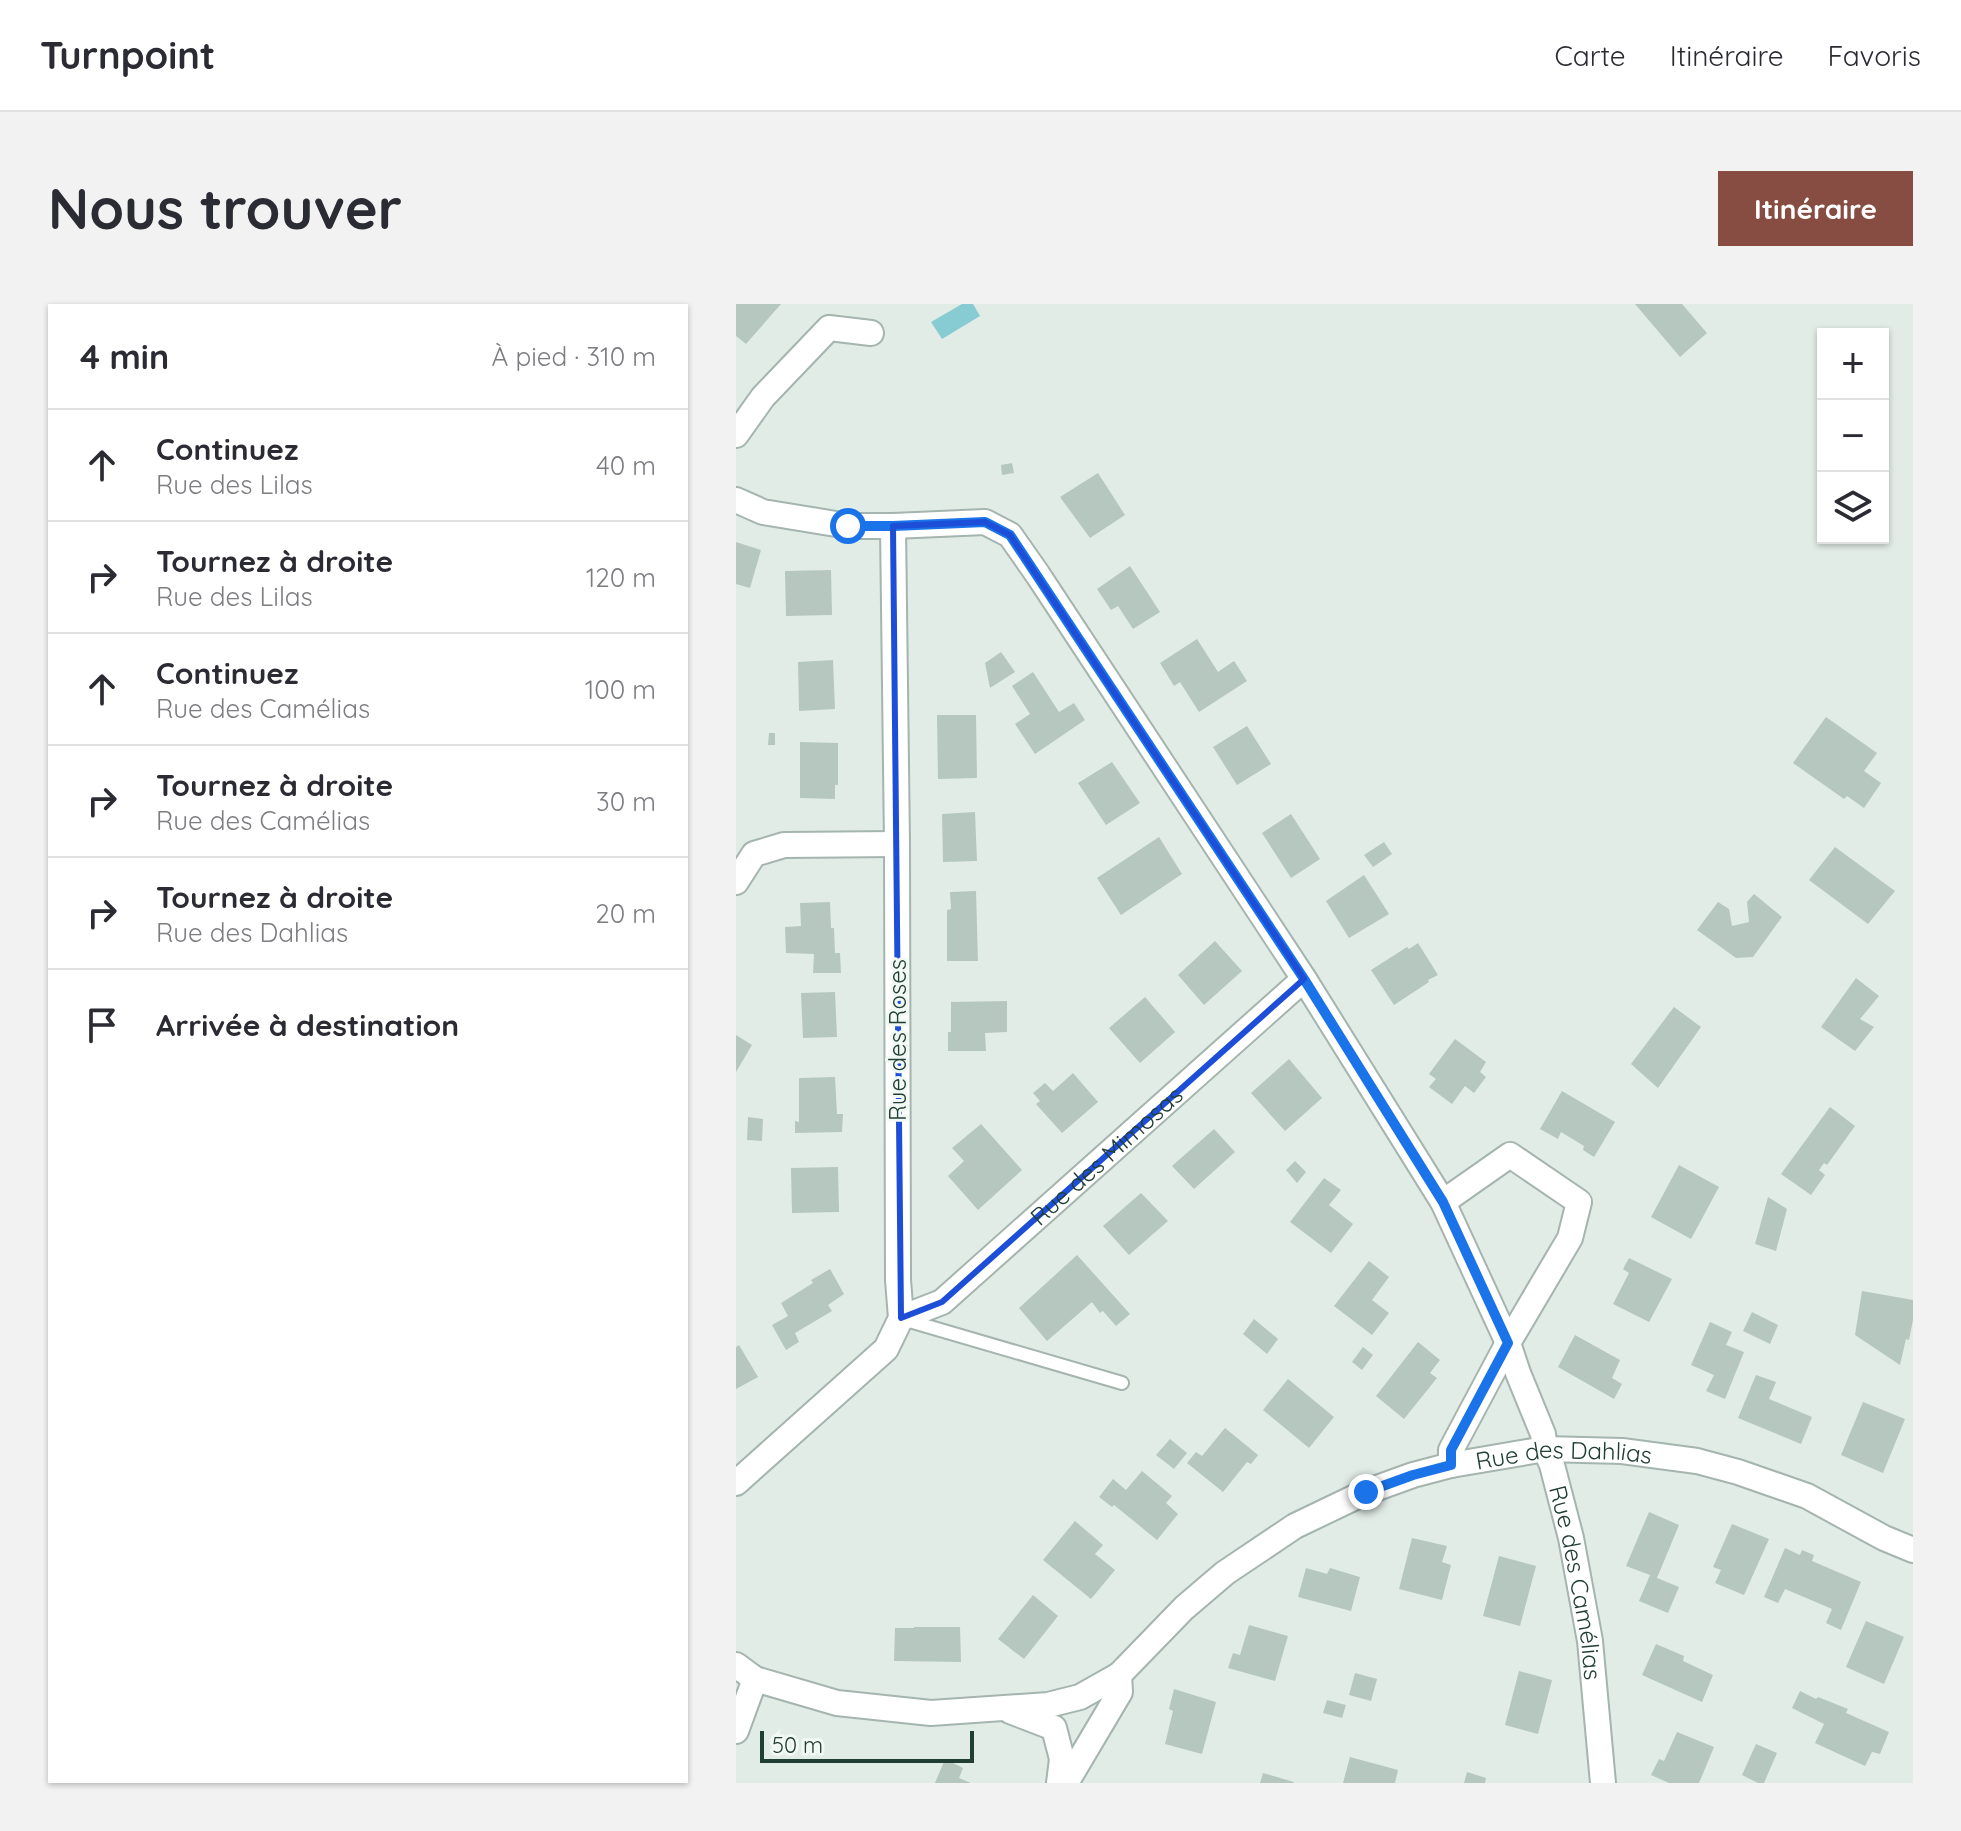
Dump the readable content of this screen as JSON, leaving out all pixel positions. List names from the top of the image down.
{
  "streets": {
    "street": [
      "Rue des Roses",
      "Rue des Mimosas",
      "Rue des Dahlias",
      "Rue des Camélias"
    ]
  },
  "crossings": [
    ["Rue des Roses", "Rue des Mimosas"],
    ["Rue des Roses", "Rue des Camélias"],
    ["Rue des Mimosas", "Rue des Camélias"],
    ["Rue des Dahlias", "Rue des Camélias"]
  ],
  "scale_bar": "50 m",
  "page": {
    "header": "Turnpoint",
    "nav": ["Carte", "Itinéraire", "Favoris"],
    "buttons": "Itinéraire",
    "title": "Nous trouver",
    "heading": ["4 min", "À pied · 310 m"],
    "map_buttons": ["+", "−"],
    "list": [
      ["Continuez", "Rue des Lilas", "40 m"],
      ["Tournez à droite", "Rue des Lilas", "120 m"],
      ["Continuez", "Rue des Camélias", "100 m"],
      ["Tournez à droite", "Rue des Camélias", "30 m"],
      ["Tournez à droite", "Rue des Dahlias", "20 m"],
      "Arrivée à destination"
    ],
    "scale": "50 m"
  }
}
